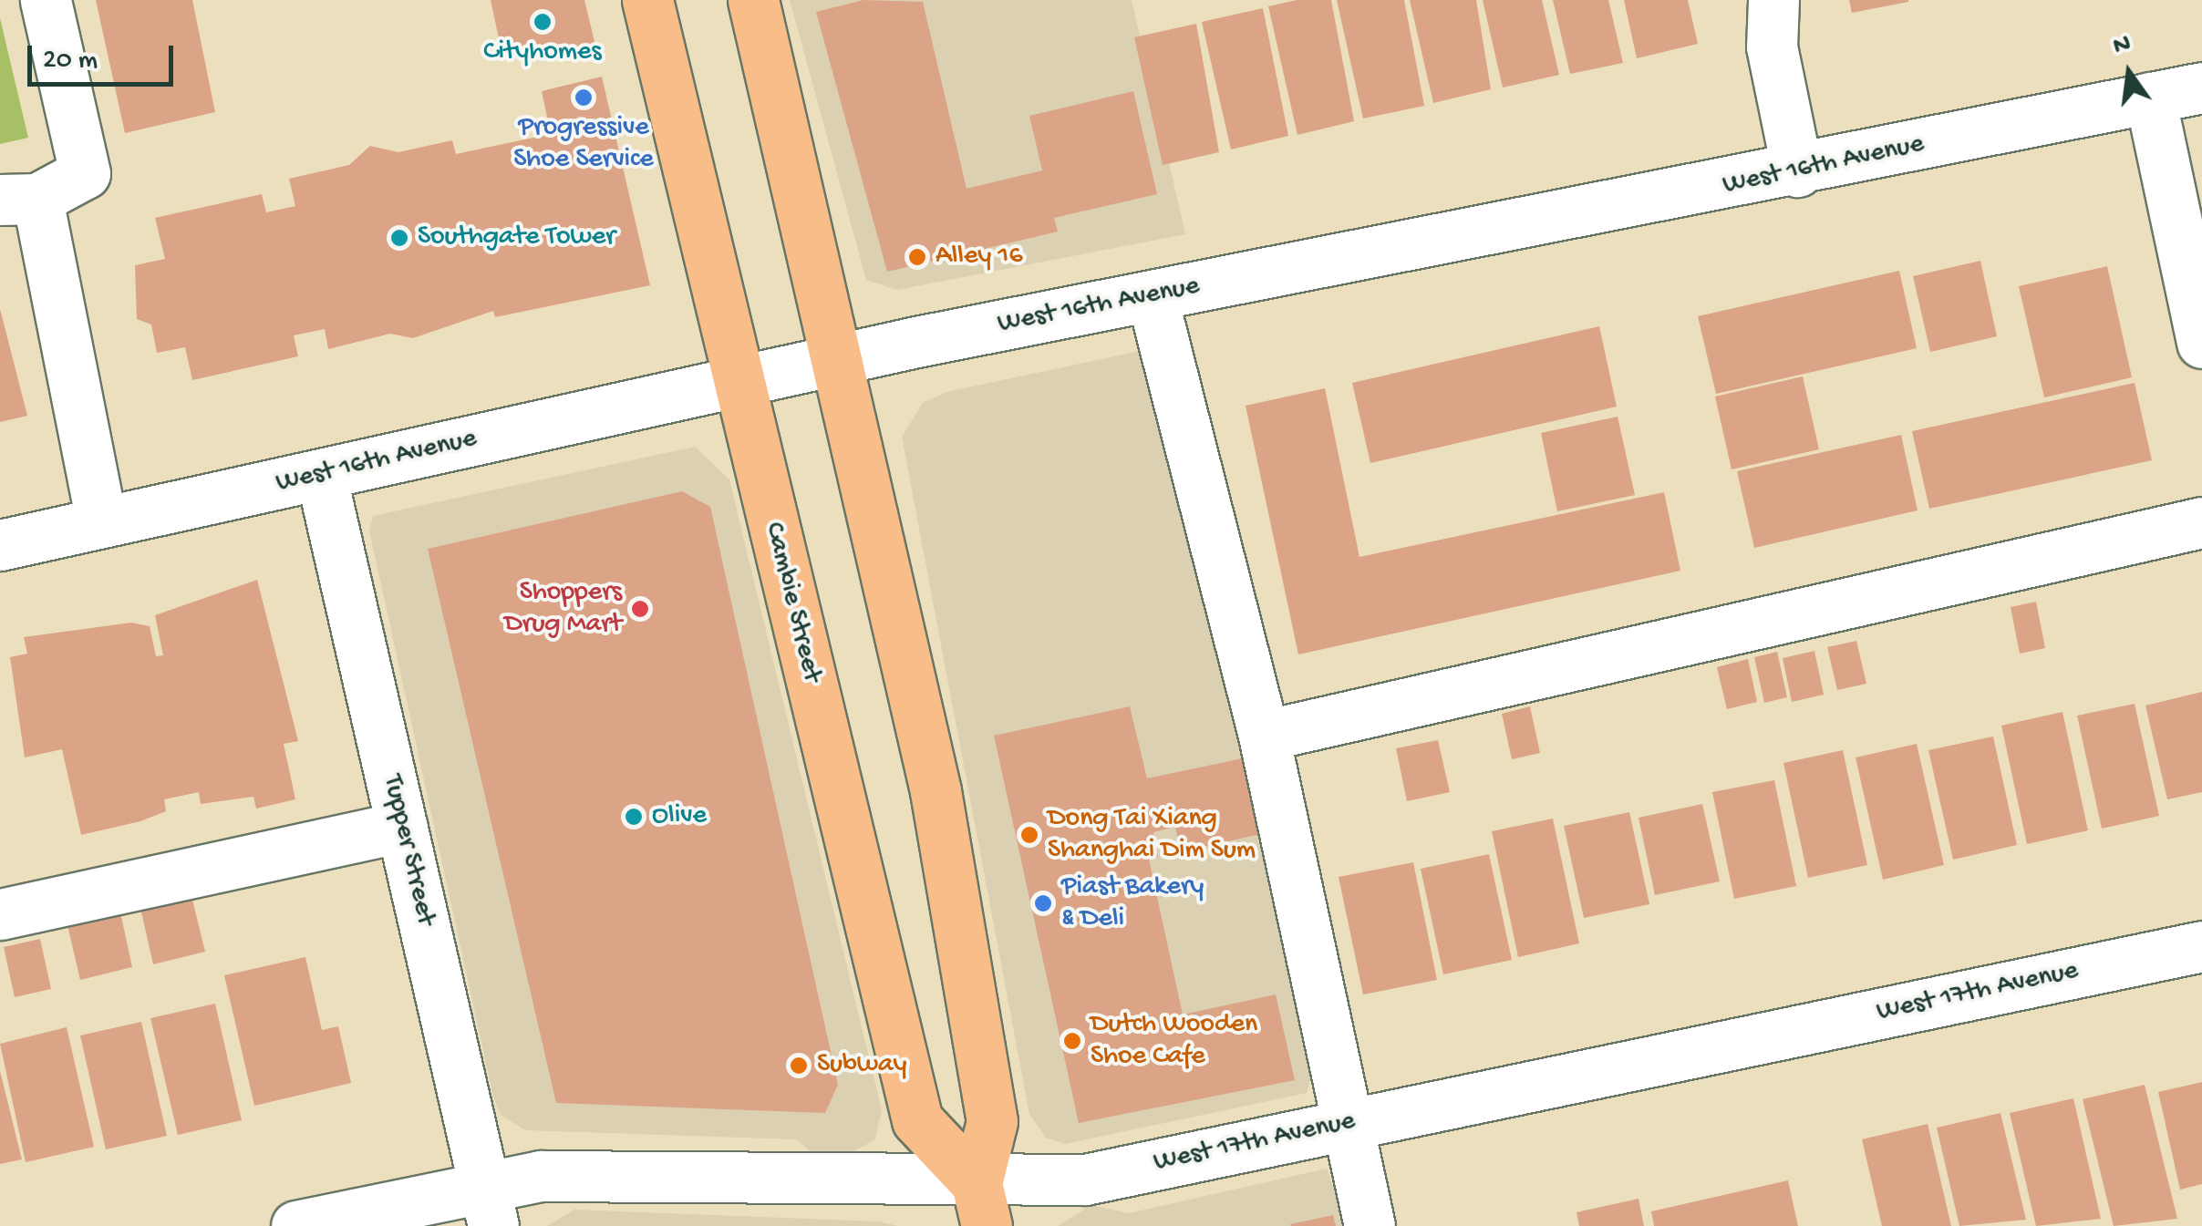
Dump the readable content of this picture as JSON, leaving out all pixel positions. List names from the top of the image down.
{
  "streets": {
    "main road": ["Cambie Street"],
    "street": ["West 16th Avenue", "Tupper Street", "West 17th Avenue"]
  },
  "crossings": [
    ["West 16th Avenue", "Cambie Street"],
    ["West 16th Avenue", "Tupper Street"],
    ["Cambie Street", "West 17th Avenue"],
    ["Tupper Street", "West 17th Avenue"]
  ],
  "places": [
    "Cityhomes",
    "Progressive Shoe Service",
    "Southgate Tower",
    "Alley 16",
    "Shoppers Drug Mart",
    "Olive",
    "Dong Tai Xiang Shanghai Dim Sum",
    "Piast Bakery & Deli",
    "Dutch Wooden Shoe Cafe",
    "Subway"
  ],
  "scale_bar": "20 m",
  "north": "top"
}
